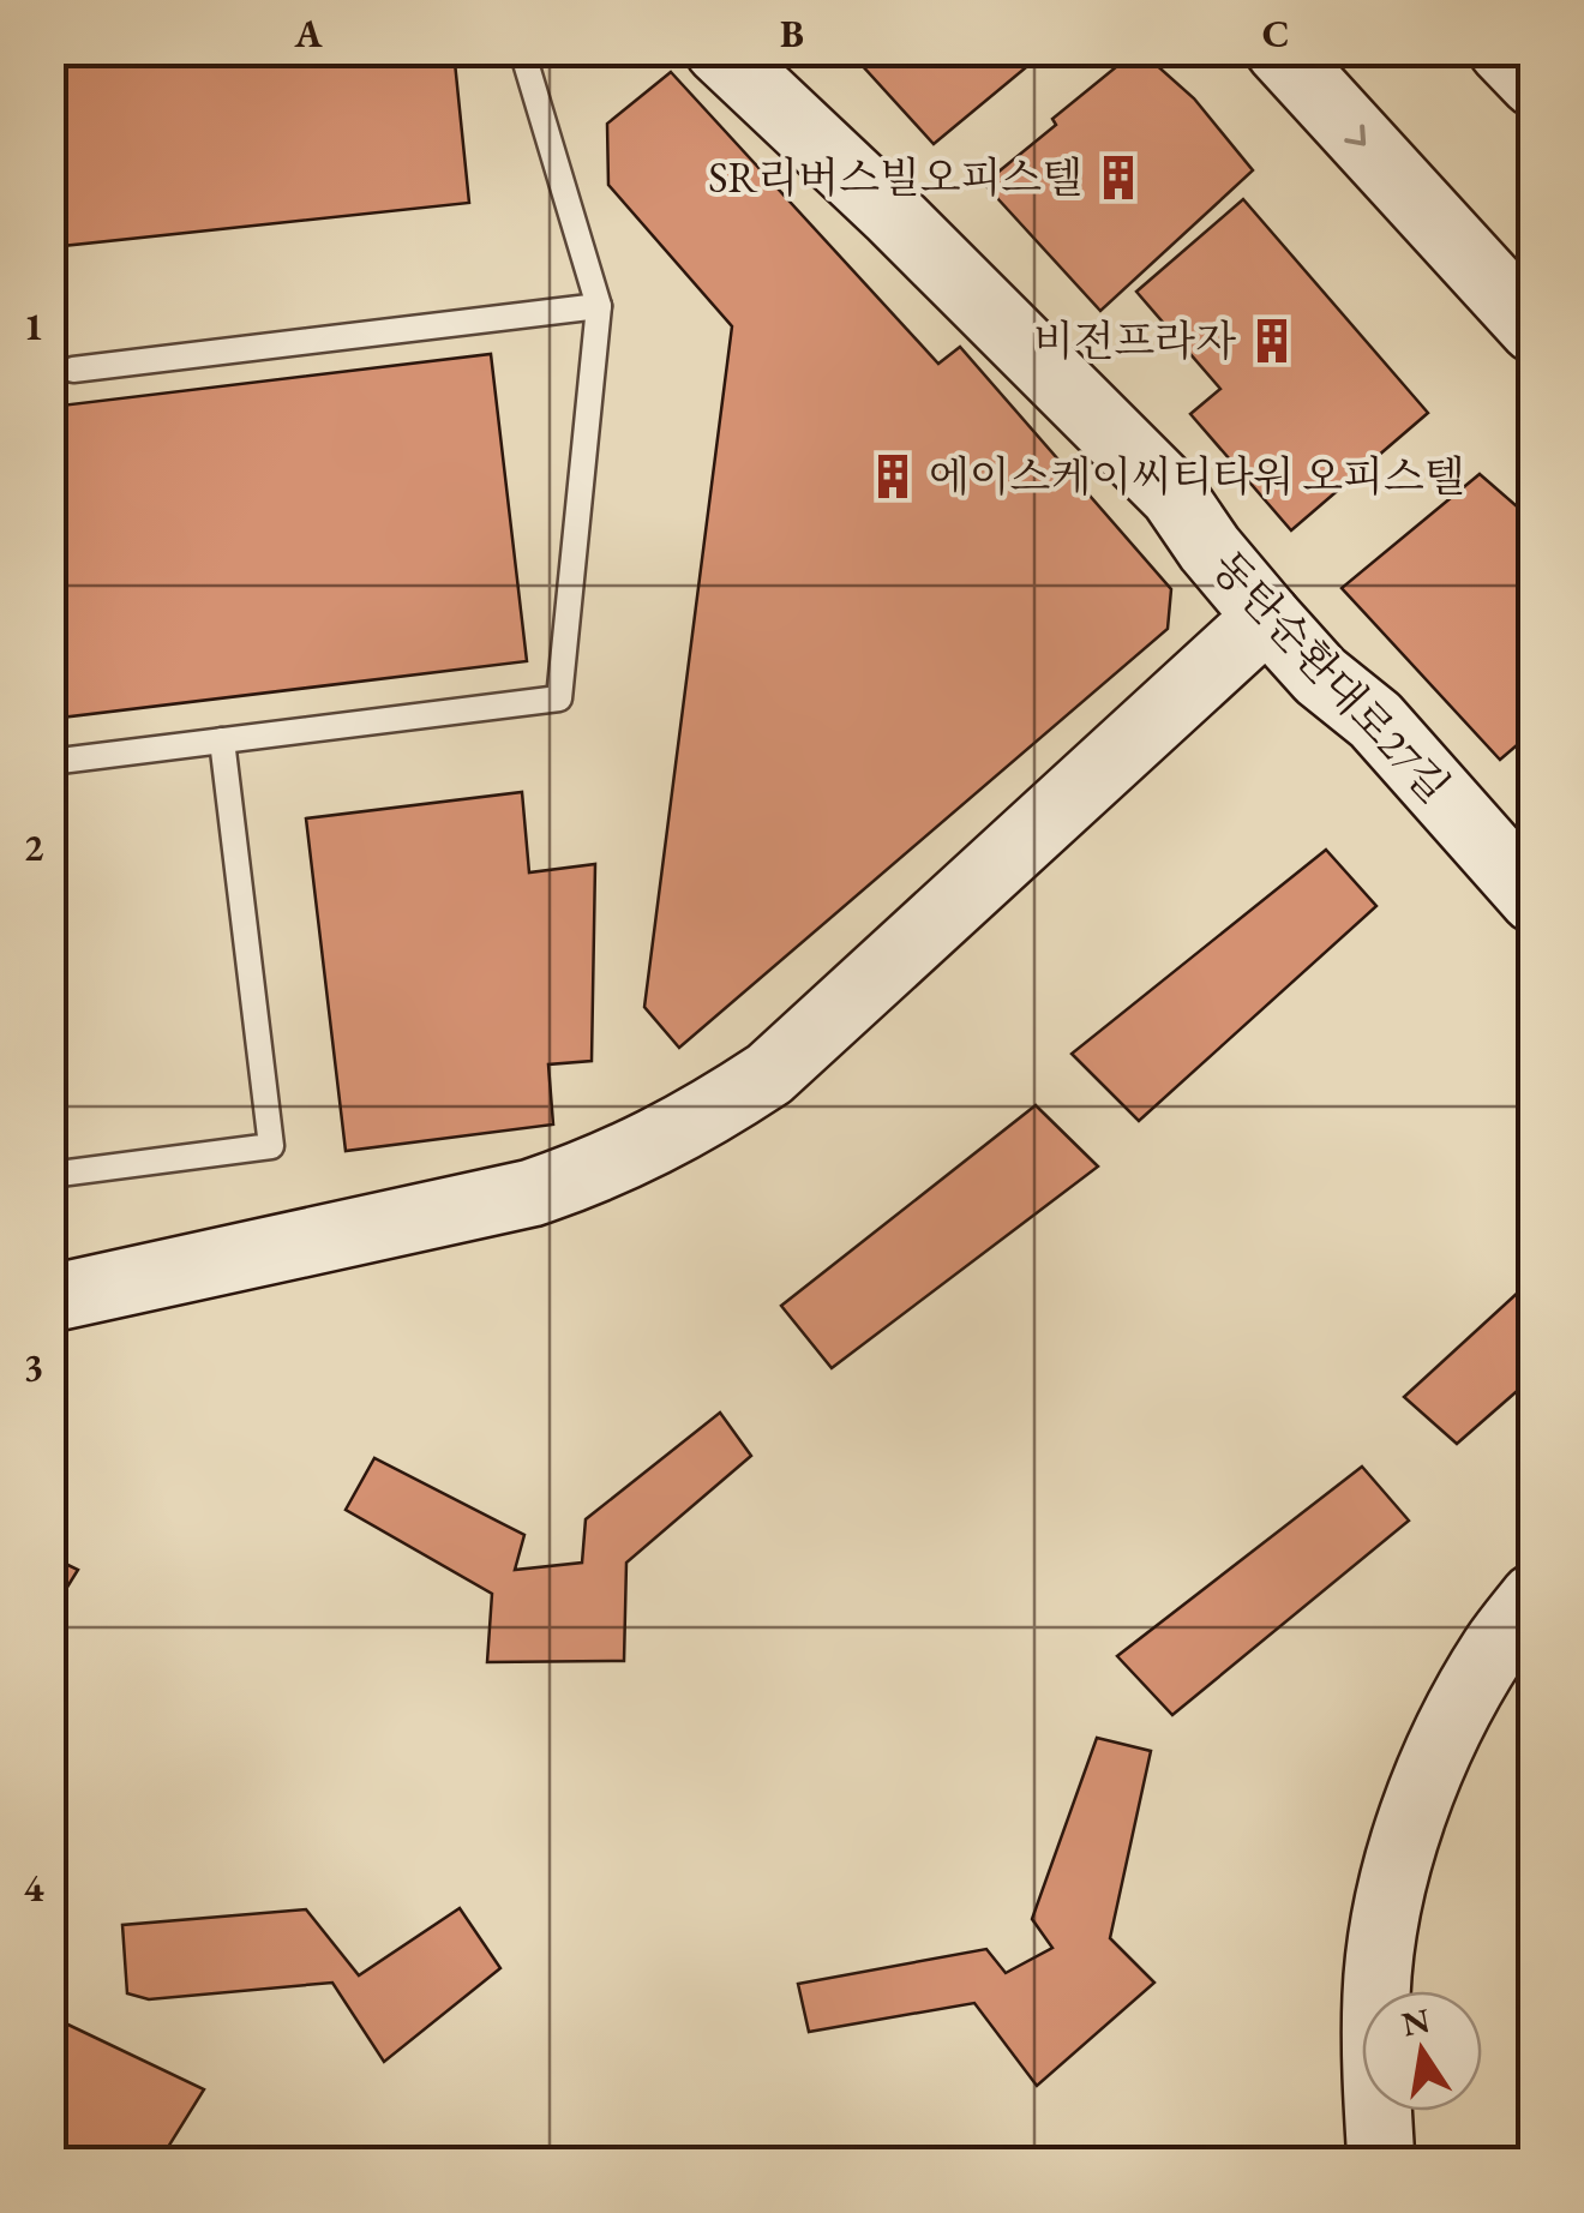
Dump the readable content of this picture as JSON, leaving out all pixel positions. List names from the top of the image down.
{
  "streets": {
    "street": ["동탄순환대로27길"]
  },
  "places": {
    "building": ["SR리버스빌오피스텔", "비전프라자", "에이스케이씨티타워 오피스텔"]
  },
  "north": "top",
  "grid": {
    "columns": ["A", "B", "C"],
    "rows": [
      "1",
      "2",
      "3",
      "4"
    ]
  }
}
